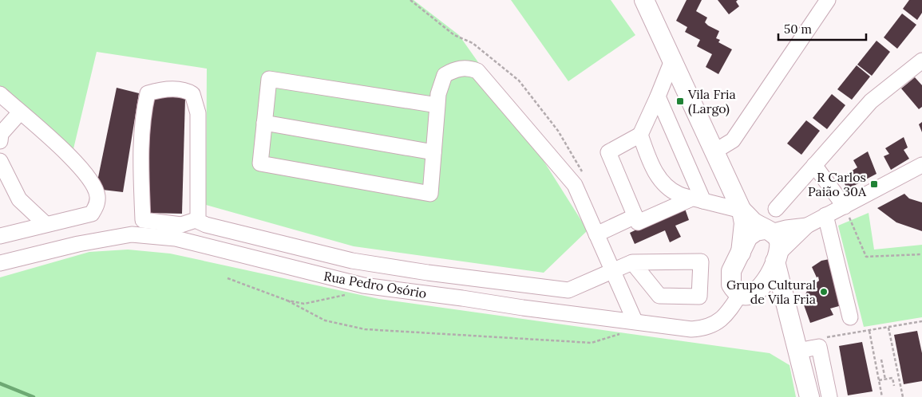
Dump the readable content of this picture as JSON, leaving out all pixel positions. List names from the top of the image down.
{
  "streets": {
    "street": ["Rua Pedro Osório"]
  },
  "places": {
    "transit": ["Vila Fria (Largo)", "R Carlos Paião 30A"],
    "other": ["Grupo Cultural de Vila Fria"]
  },
  "scale_bar": "50 m"
}
